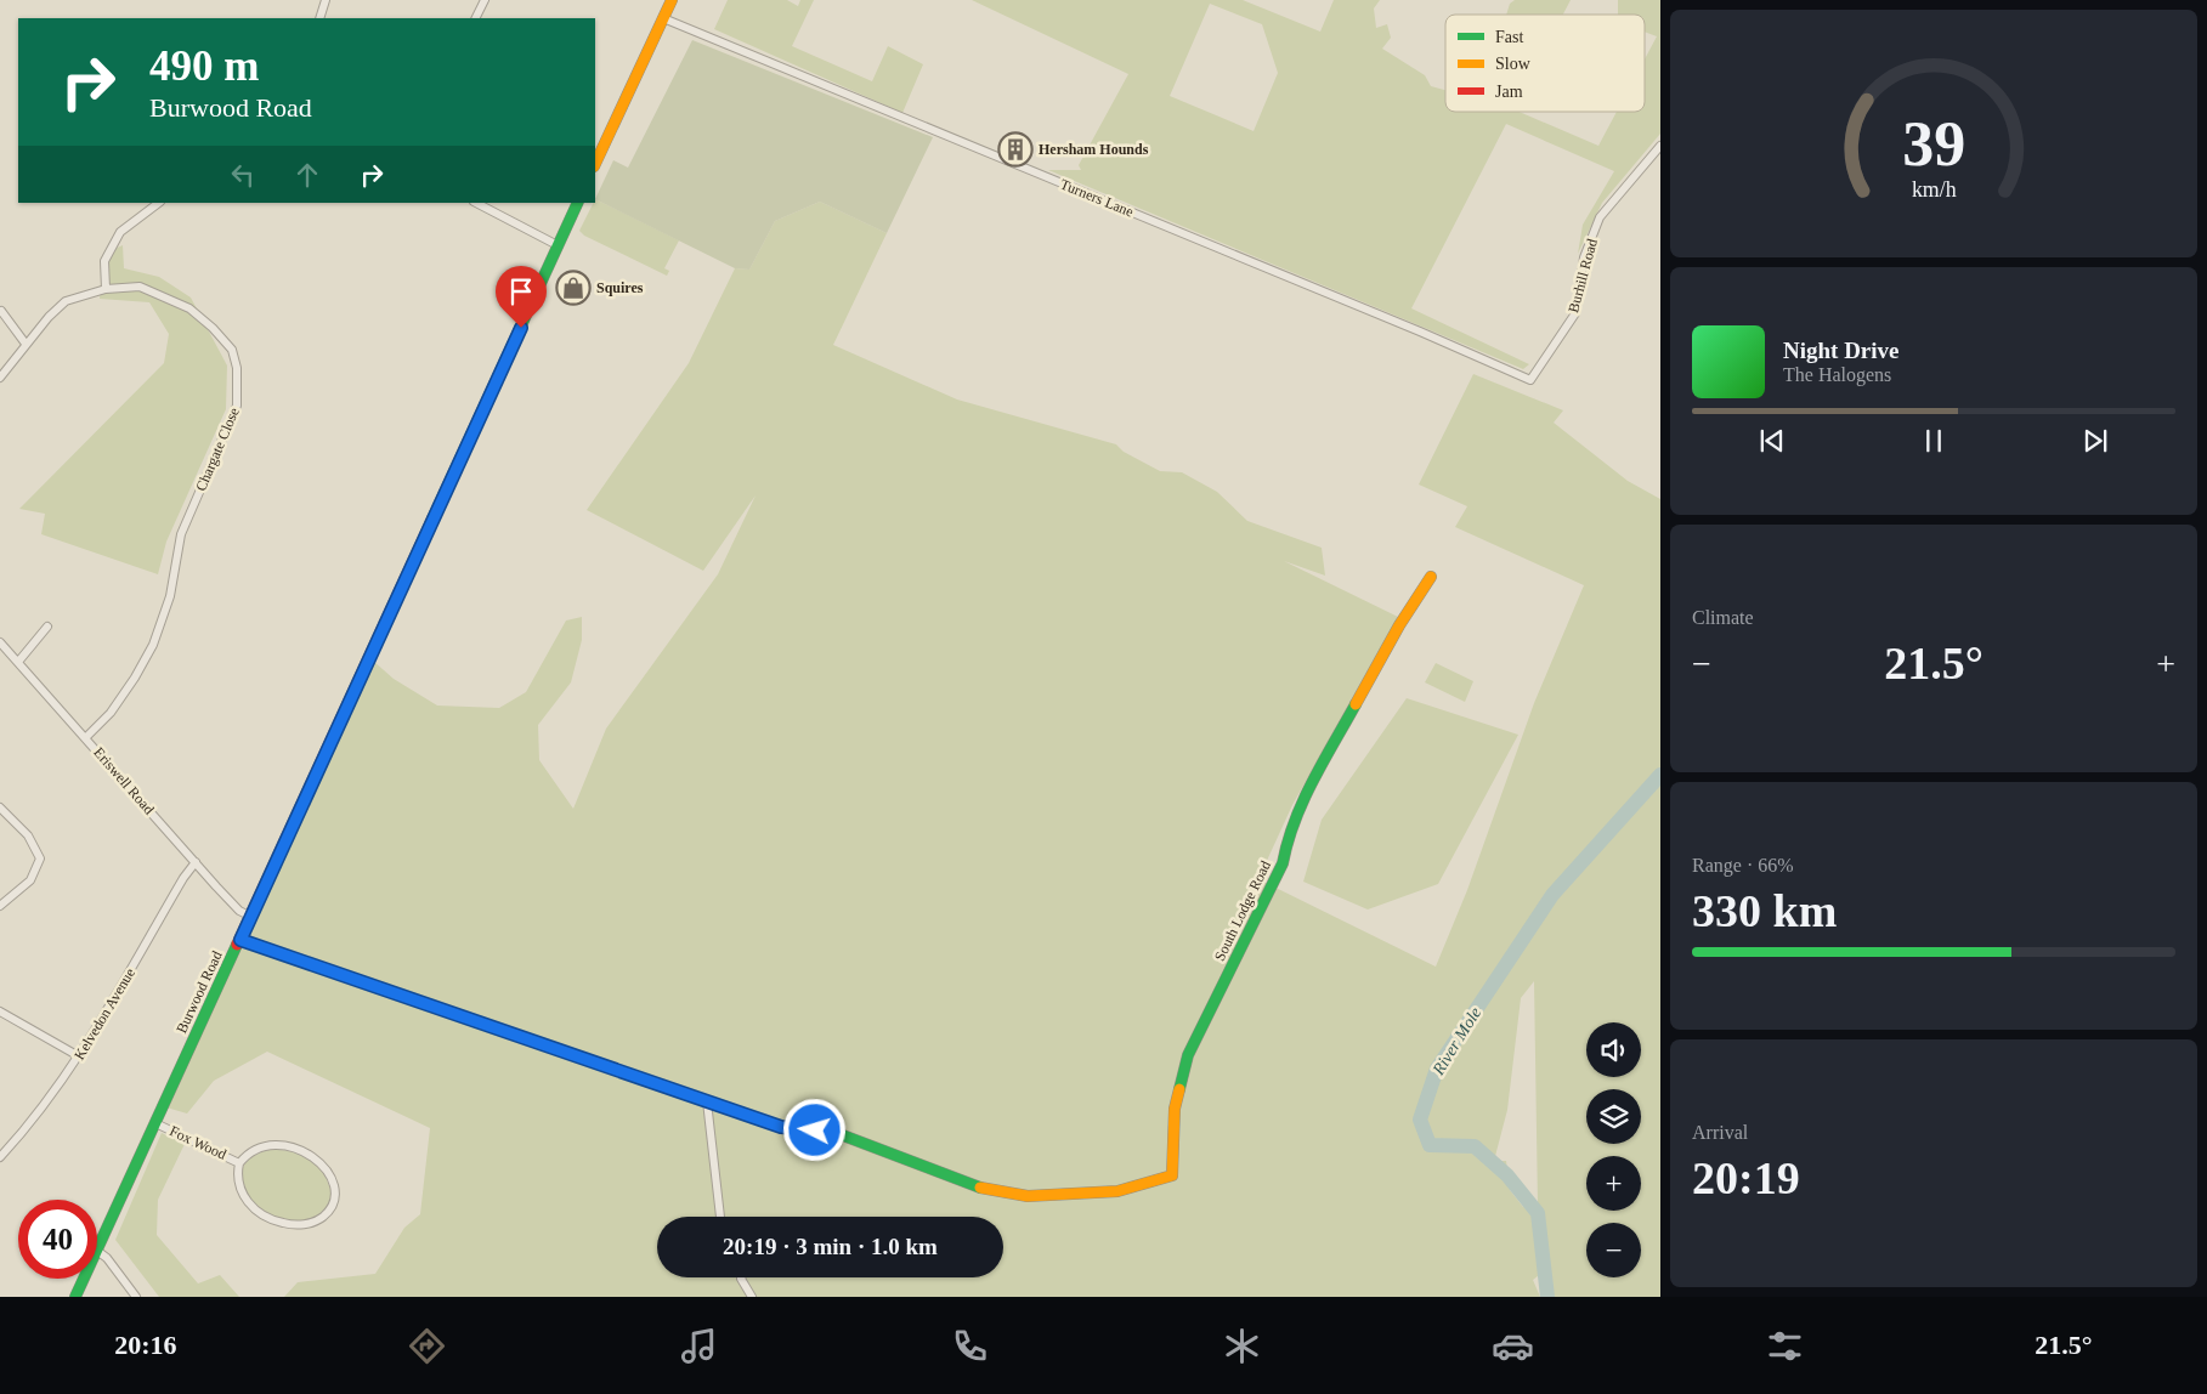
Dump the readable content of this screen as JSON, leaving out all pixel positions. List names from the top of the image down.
{
  "streets": {
    "street": [
      "Turners Lane",
      "Burhill Road",
      "Chargate Close",
      "Eriswell Road",
      "South Lodge Road",
      "Burwood Road",
      "Kelvedon Avenue",
      "Fox Wood"
    ]
  },
  "crossings": [
    ["Turners Lane", "Burhill Road"],
    ["Chargate Close", "Eriswell Road"],
    ["Eriswell Road", "Burwood Road"],
    ["Eriswell Road", "Kelvedon Avenue"],
    ["Burwood Road", "Fox Wood"]
  ],
  "water": ["River Mole"],
  "places": {
    "building": ["Hersham Hounds"],
    "shop": ["Squires"]
  },
  "legend": ["Fast", "Slow", "Jam"],
  "page": {
    "turn": ["490 m", "Burwood Road"],
    "song": ["Night Drive", "The Halogens"],
    "tile": [
      "Climate",
      ["Range · 66%", "330 km"],
      ["Arrival", "20:19"]
    ],
    "heat": ["−", "21.5°", "+"],
    "map_buttons": ["+", "−"],
    "limit": "40",
    "trip": "20:19 · 3 min · 1.0 km",
    "tabs": ["20:16", "21.5°"],
    "gauge": ["39", "km/h"]
  }
}
